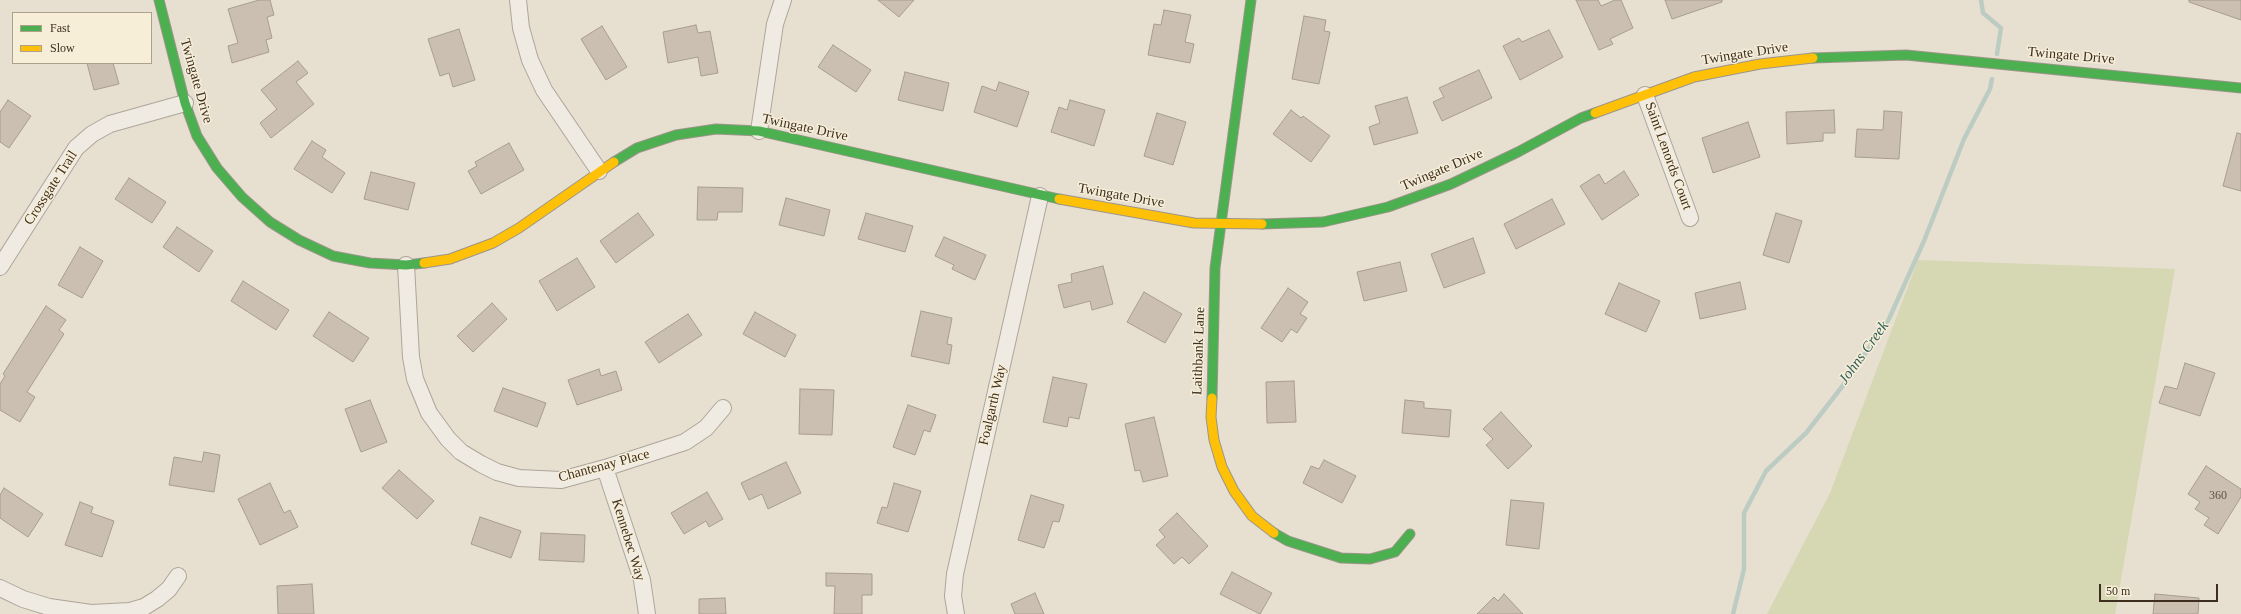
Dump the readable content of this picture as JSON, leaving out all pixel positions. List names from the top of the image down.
{
  "streets": {
    "street": [
      "Twingate Drive",
      "Saint Lenords Court",
      "Crossgate Trail",
      "Laithbank Lane",
      "Foalgarth Way",
      "Chantenay Place",
      "Kennebec Way"
    ]
  },
  "crossings": [
    ["Twingate Drive", "Saint Lenords Court"],
    ["Twingate Drive", "Crossgate Trail"],
    ["Twingate Drive", "Laithbank Lane"],
    ["Twingate Drive", "Foalgarth Way"],
    ["Twingate Drive", "Chantenay Place"],
    ["Chantenay Place", "Kennebec Way"]
  ],
  "water": ["Johns Creek"],
  "house_numbers": ["360"],
  "legend": ["Fast", "Slow"],
  "scale_bar": "50 m"
}
